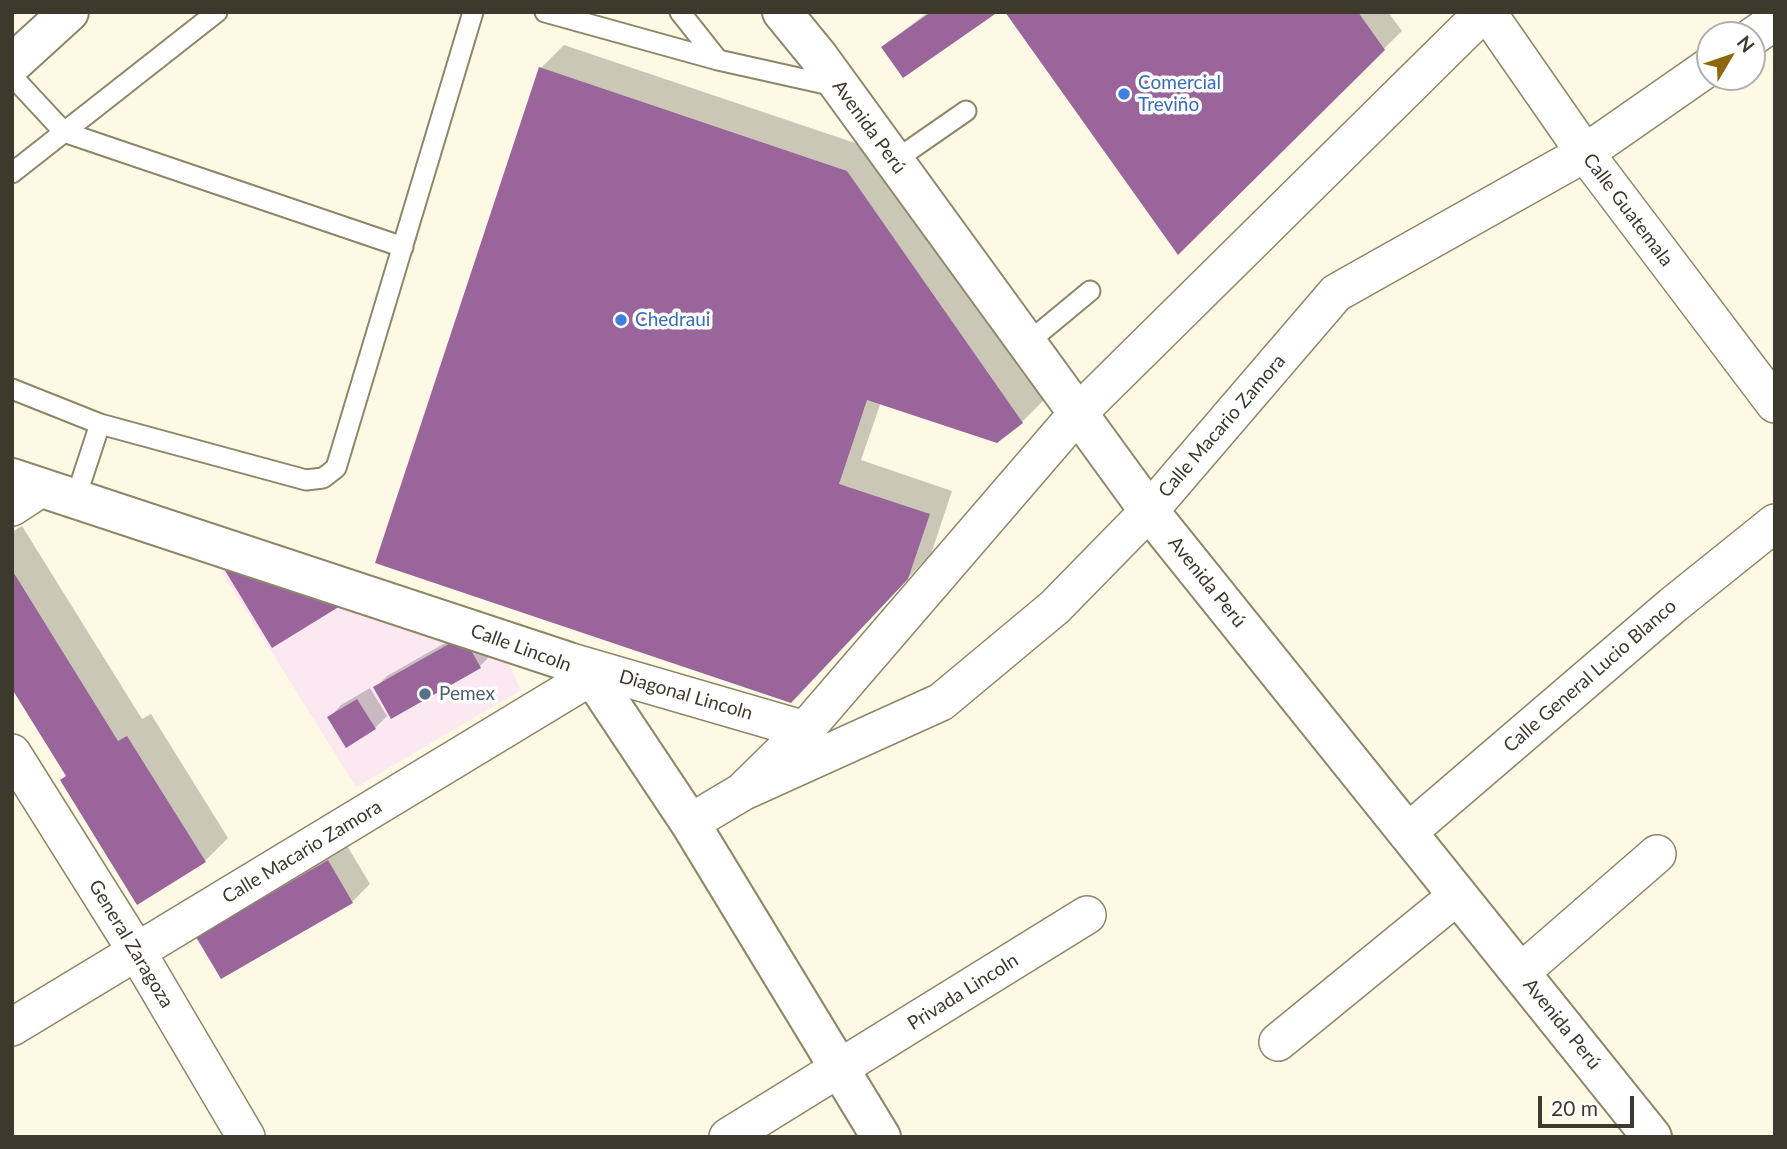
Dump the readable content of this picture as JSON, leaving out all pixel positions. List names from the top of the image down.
{
  "streets": {
    "main road": ["Avenida Perú", "Calle Lincoln"],
    "street": [
      "Calle Guatemala",
      "Calle Macario Zamora",
      "Calle General Lucio Blanco",
      "Diagonal Lincoln",
      "General Zaragoza",
      "Privada Lincoln"
    ]
  },
  "crossings": [
    ["Avenida Perú", "Calle Macario Zamora"],
    ["Avenida Perú", "Calle General Lucio Blanco"],
    ["Calle Guatemala", "Calle Macario Zamora"],
    ["Calle Macario Zamora", "Calle Lincoln"],
    ["Calle Macario Zamora", "Diagonal Lincoln"],
    ["Calle Macario Zamora", "General Zaragoza"],
    ["Calle Lincoln", "Diagonal Lincoln"],
    ["Calle Lincoln", "Privada Lincoln"]
  ],
  "places": ["Comercial Treviño", "Chedraui", "Pemex"],
  "scale_bar": "20 m",
  "north": "top right"
}
